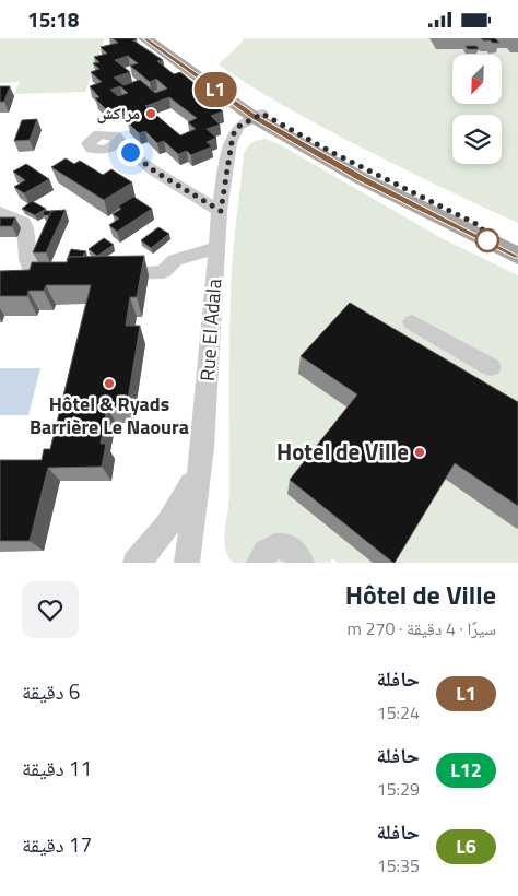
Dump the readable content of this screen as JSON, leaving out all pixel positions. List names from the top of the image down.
{
  "streets": {
    "street": ["Rue El Adala"]
  },
  "places": ["مراكش", "Hôtel & Ryads Barrière Le Naoura", "Hotel de Ville"],
  "lines": ["bus line L1"],
  "north": "bottom left",
  "page": {
    "status": "15:18",
    "on_map": "L1",
    "heading": ["Hôtel de Ville", "سيرًا · 4 دقيقة · 270 m"],
    "list": [
      {
        "mark": "L1",
        "name": "حافلة",
        "note": "15:24",
        "value": "6 دقيقة"
      },
      {
        "mark": "L12",
        "name": "حافلة",
        "note": "15:29",
        "value": "11 دقيقة"
      },
      {
        "mark": "L6",
        "name": "حافلة",
        "note": "15:35",
        "value": "17 دقيقة"
      }
    ]
  }
}
